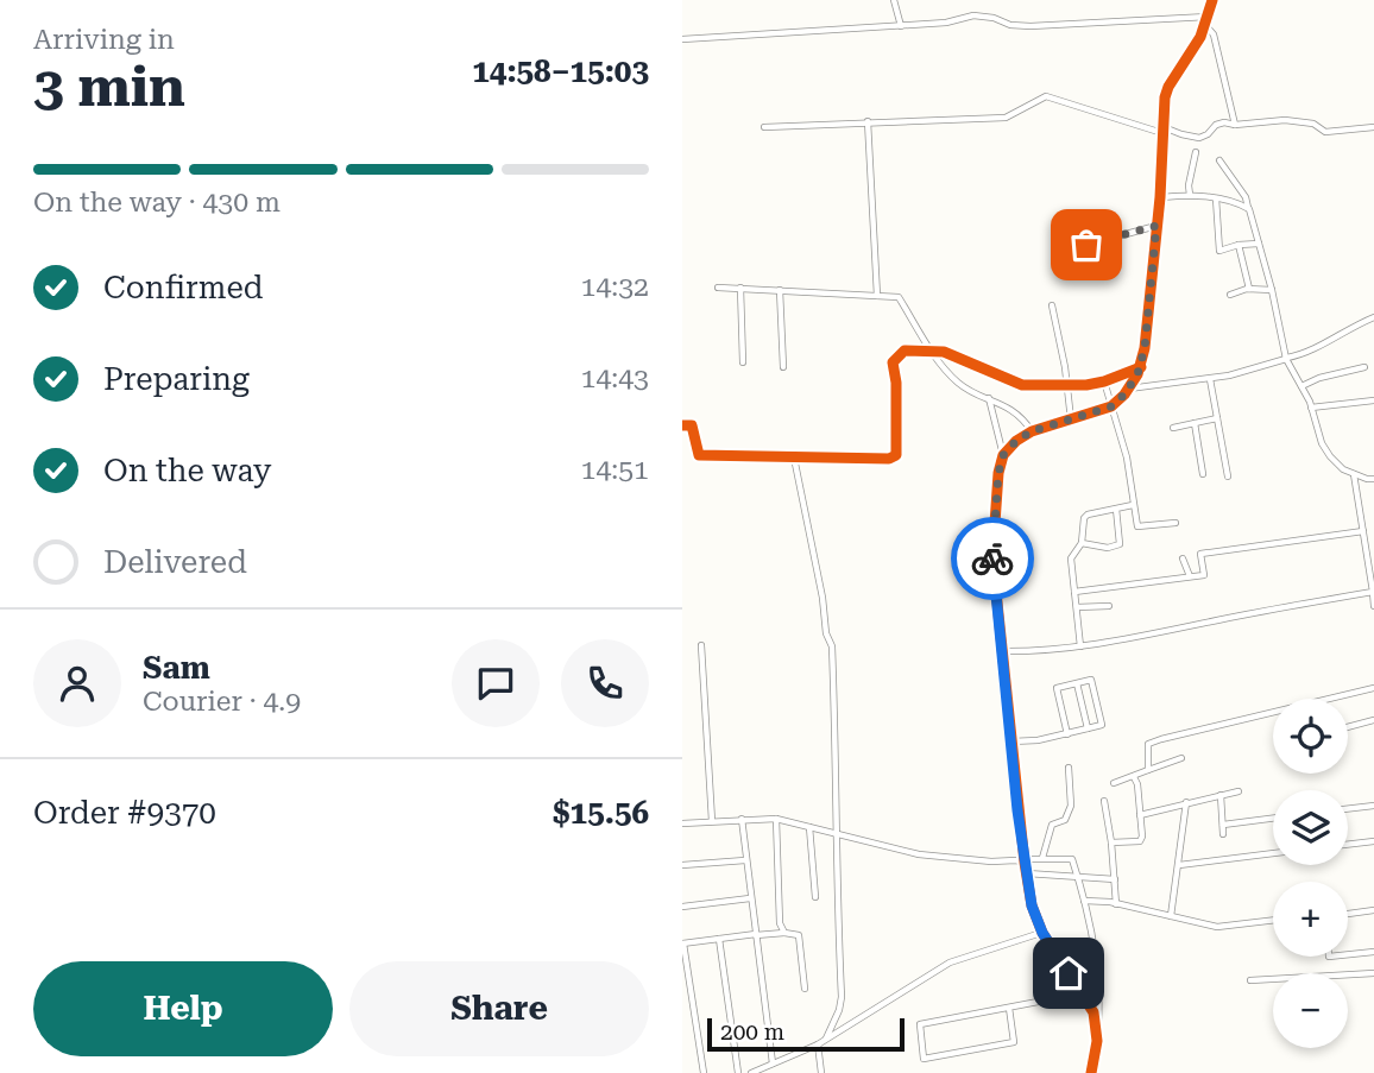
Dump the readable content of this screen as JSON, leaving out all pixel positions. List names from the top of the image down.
{
  "scale_bar": "200 m",
  "page": {
    "heading": ["3 min", "Arriving in", "14:58–15:03"],
    "panel": [
      "Sam",
      "Courier · 4.9",
      "Order #9370",
      "$15.56"
    ],
    "bar": "On the way · 430 m",
    "list": [
      ["Confirmed", "14:32"],
      ["Preparing", "14:43"],
      ["On the way", "14:51"],
      "Delivered"
    ],
    "map_buttons": ["+", "−"],
    "buttons": ["Help", "Share"],
    "scale": "200 m"
  }
}
